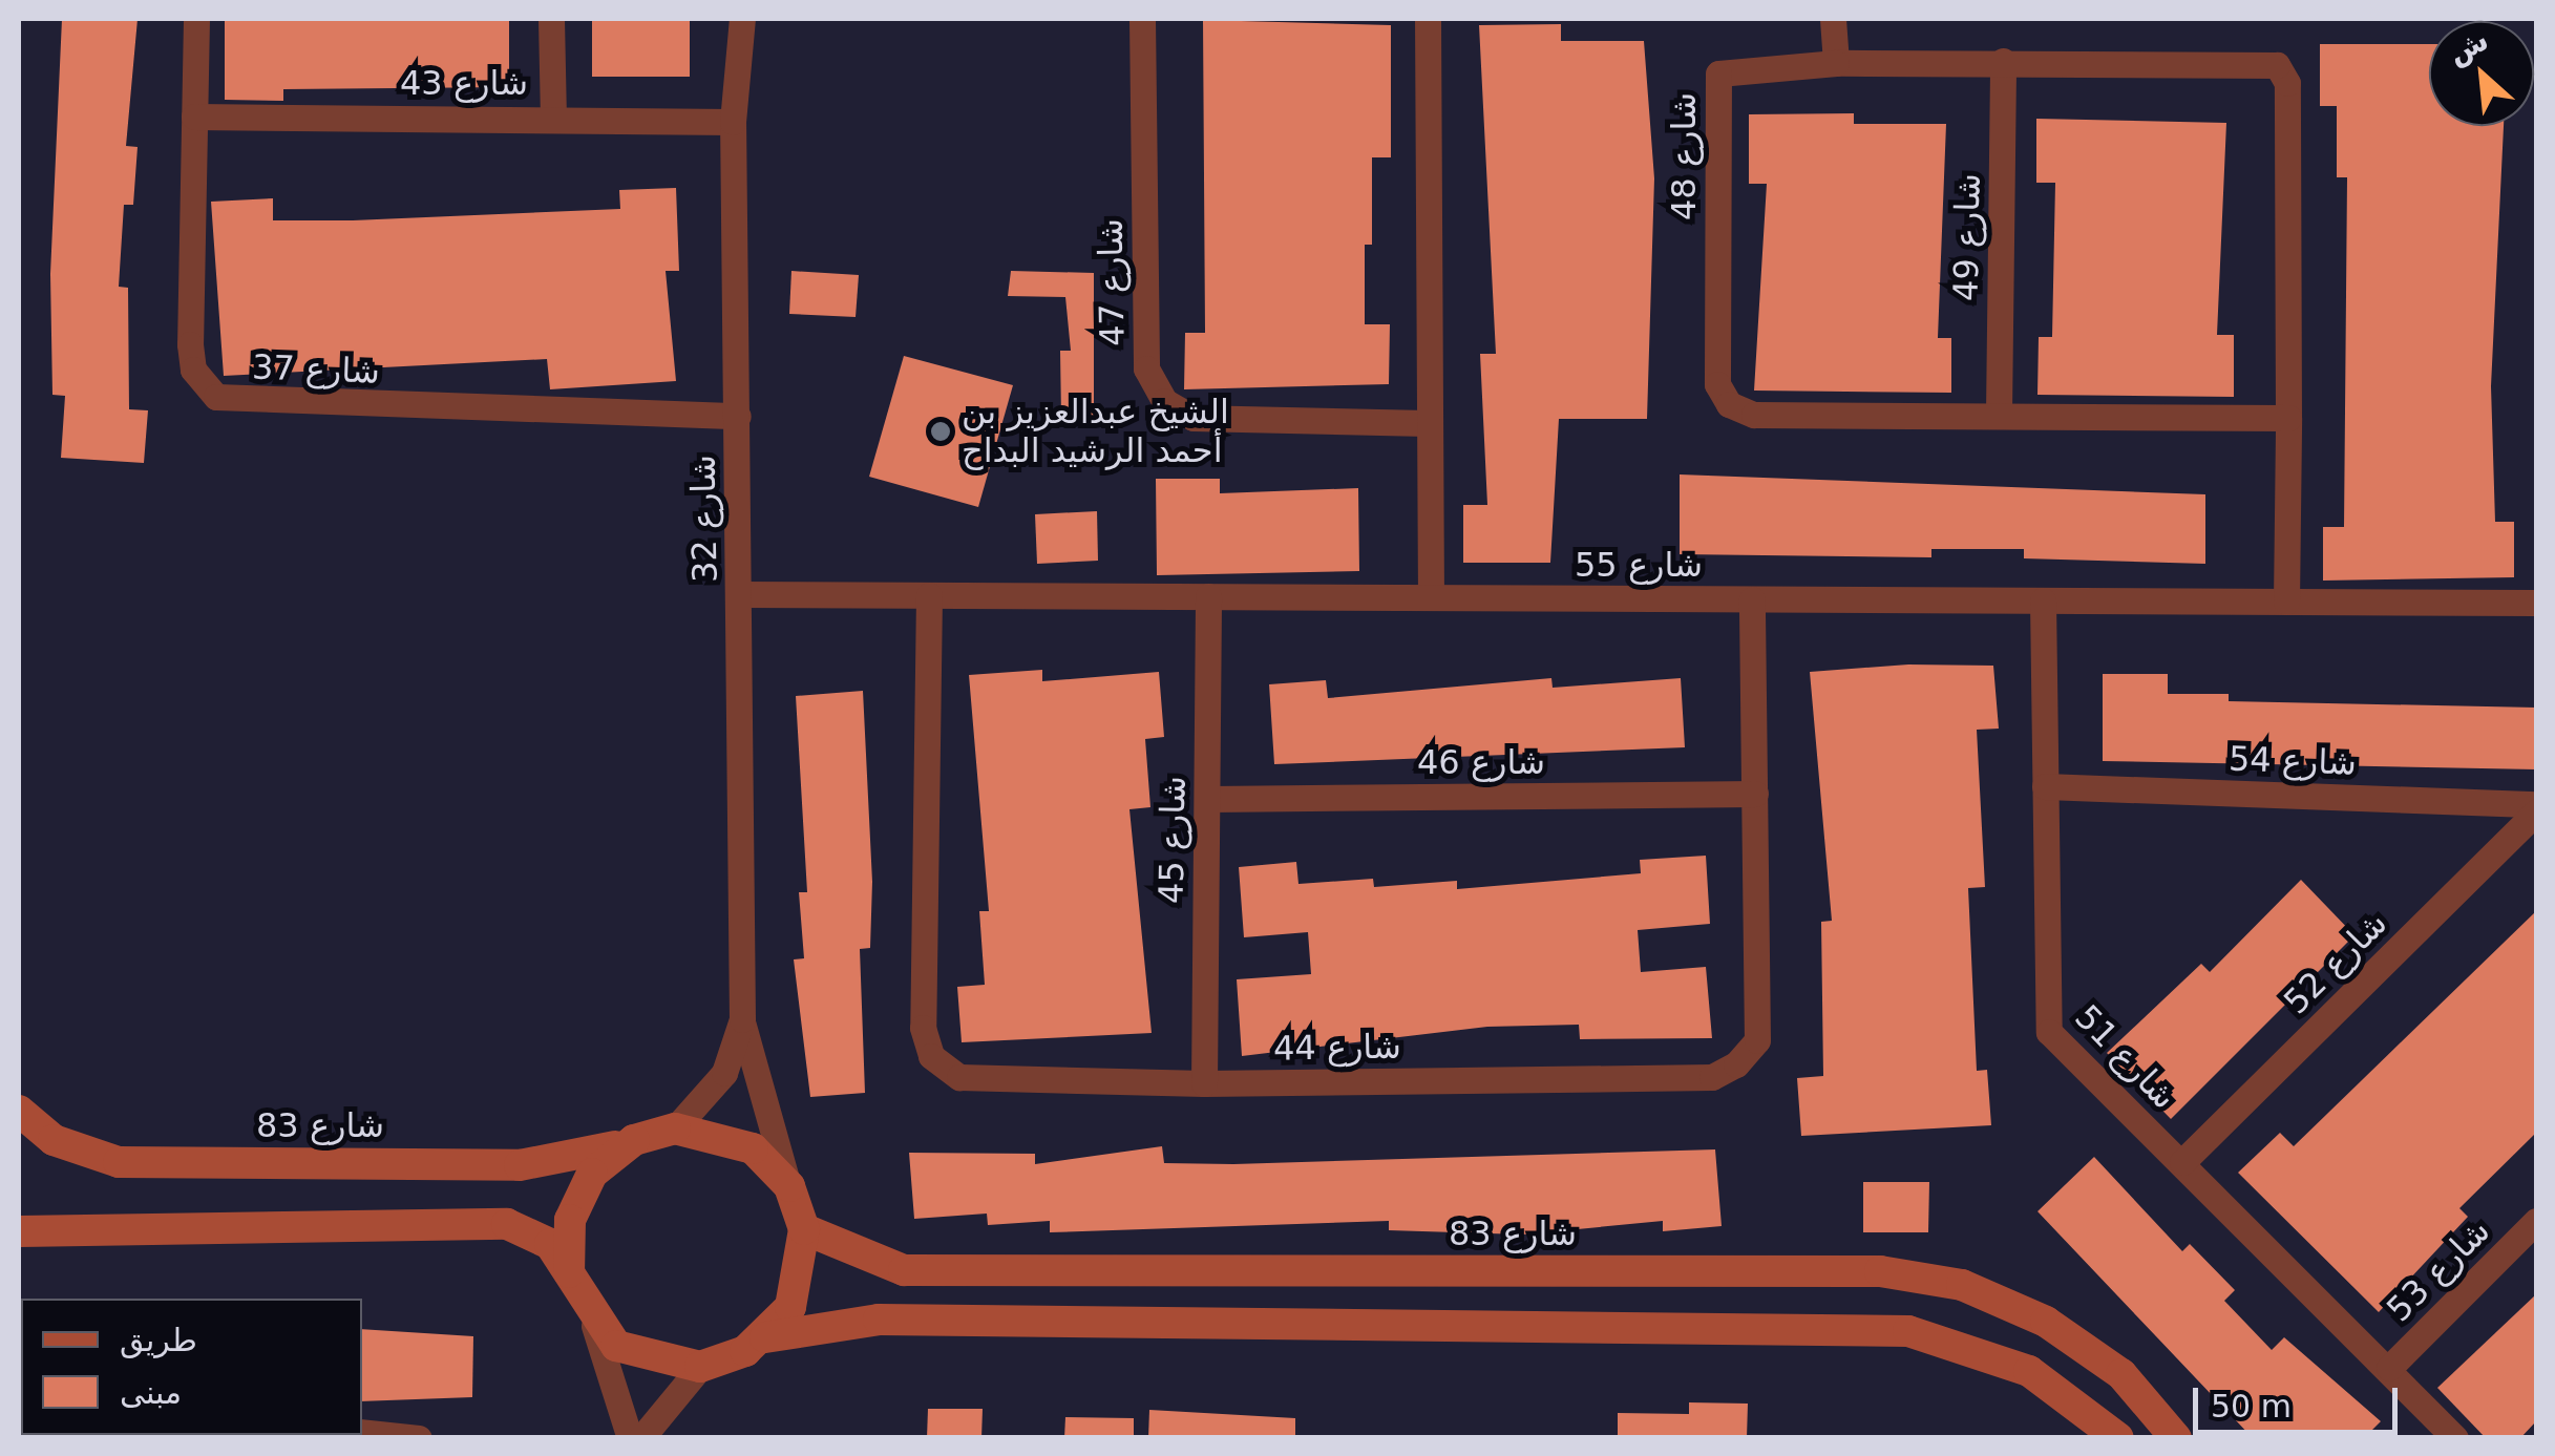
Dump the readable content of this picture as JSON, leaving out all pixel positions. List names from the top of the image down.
{
  "streets": {
    "street": [
      "شارع 43",
      "شارع 48",
      "شارع 49",
      "شارع 47",
      "شارع 37",
      "شارع 32",
      "شارع 55",
      "شارع 54",
      "شارع 46",
      "شارع 45",
      "شارع 52",
      "شارع 44",
      "شارع 51",
      "شارع 83",
      "شارع 53"
    ]
  },
  "crossings": [
    ["شارع 43", "شارع 37"],
    ["شارع 43", "شارع 32"],
    ["شارع 48", "شارع 49"],
    ["شارع 48", "شارع 55"],
    ["شارع 37", "شارع 32"],
    ["شارع 32", "شارع 55"],
    ["شارع 32", "شارع 83"],
    ["شارع 55", "شارع 45"],
    ["شارع 55", "شارع 44"],
    ["شارع 55", "شارع 51"],
    ["شارع 54", "شارع 52"],
    ["شارع 54", "شارع 51"],
    ["شارع 46", "شارع 45"],
    ["شارع 46", "شارع 44"],
    ["شارع 45", "شارع 44"],
    ["شارع 52", "شارع 51"],
    ["شارع 51", "شارع 53"]
  ],
  "places": ["الشيخ عبدالعزيز بن أحمد الرشيد البداح"],
  "legend": ["طريق", "مبنى"],
  "scale_bar": "50 m",
  "north": "top left"
}
